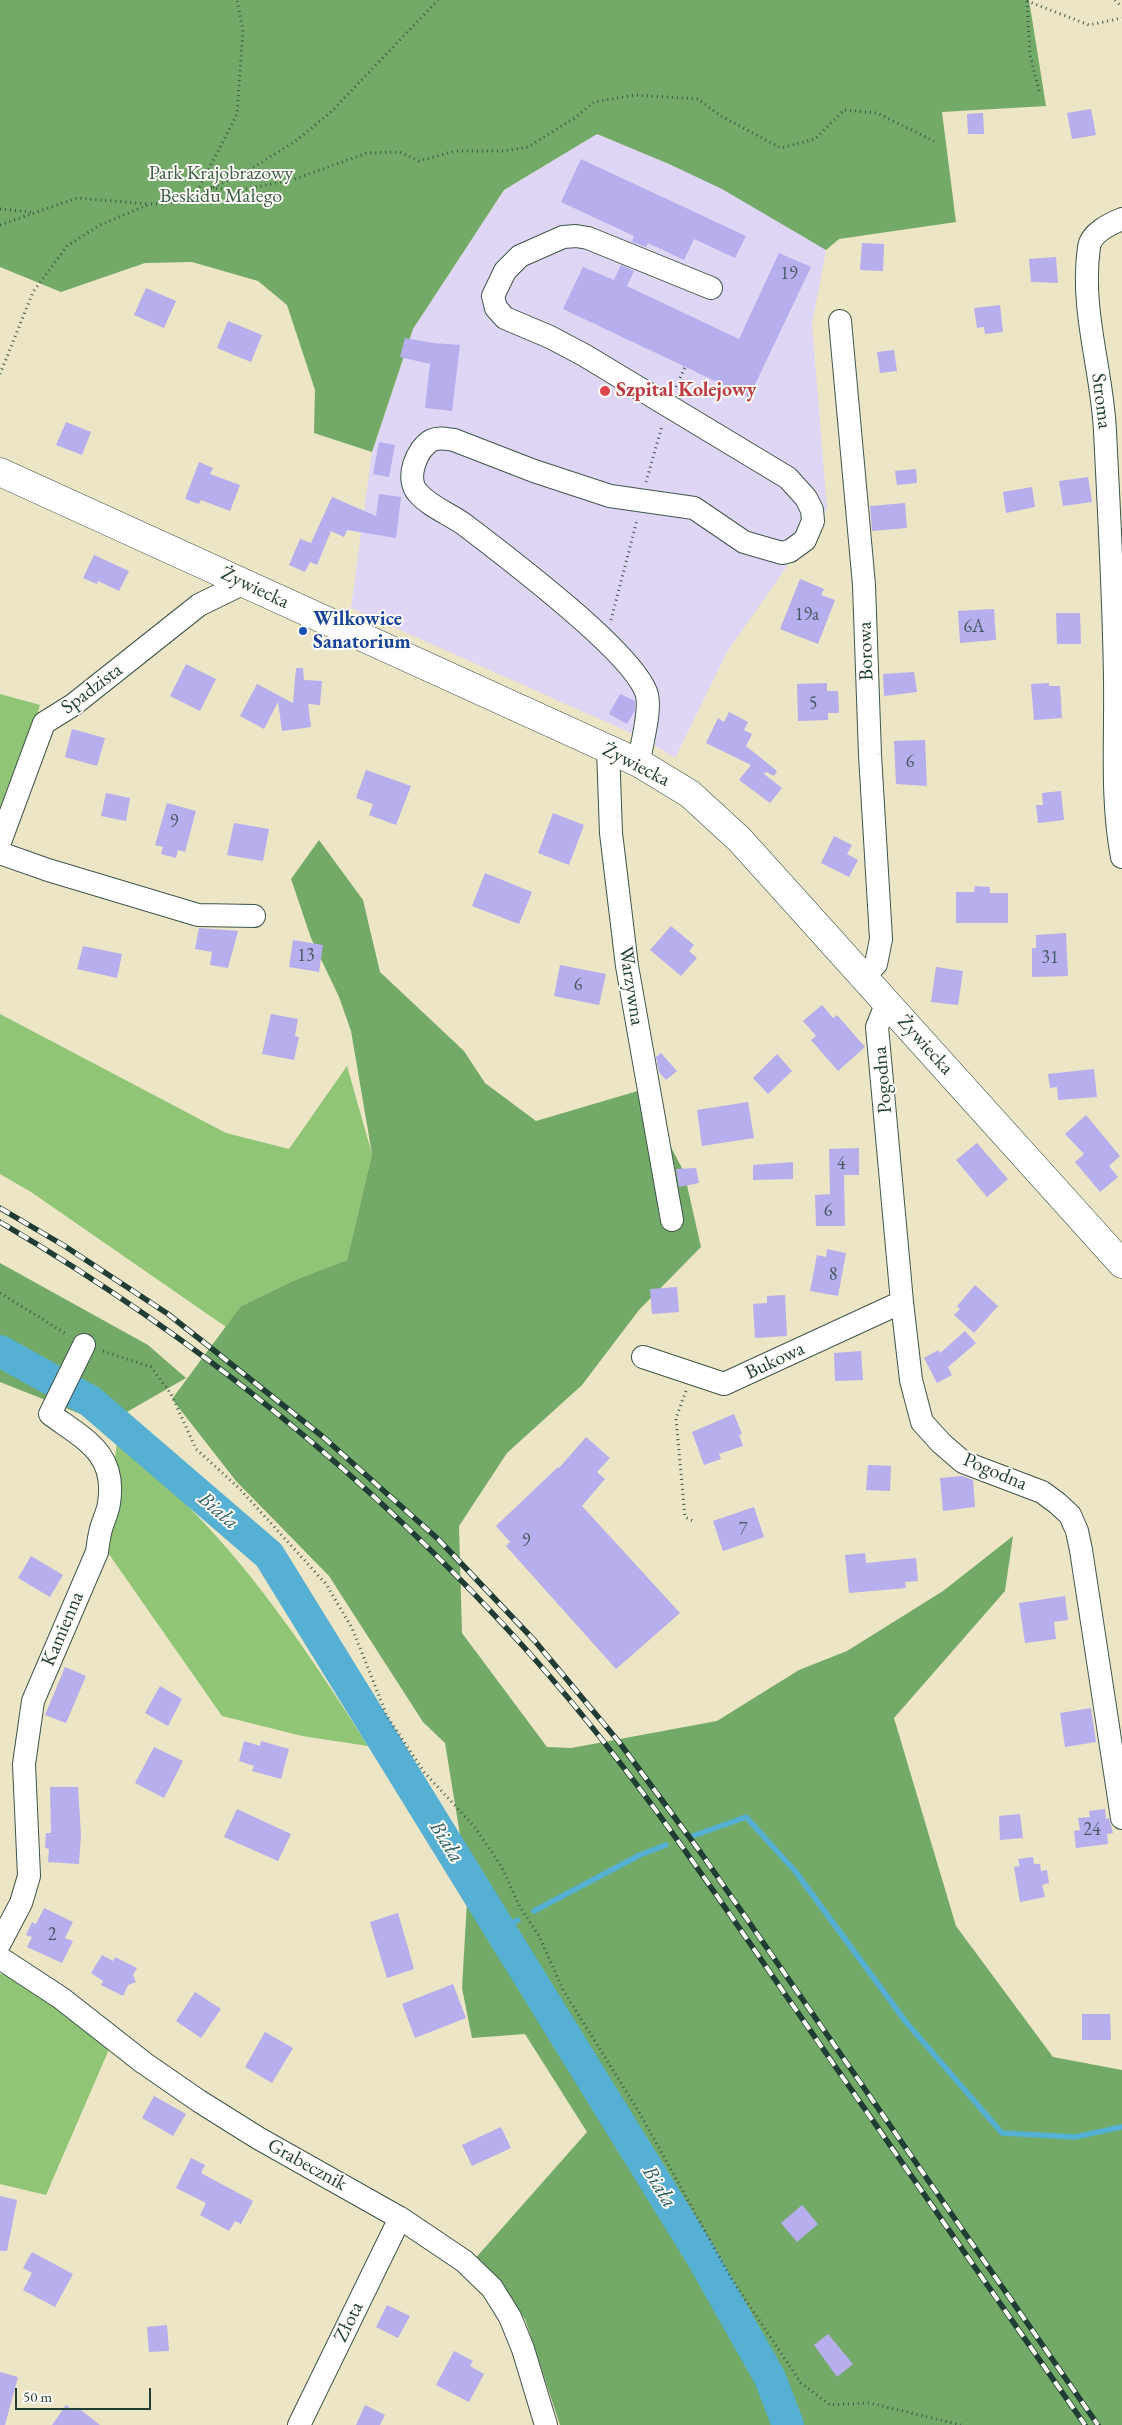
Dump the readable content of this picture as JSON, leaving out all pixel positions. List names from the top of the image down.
{
  "streets": {
    "main road": ["Żywiecka"],
    "street": [
      "Stroma",
      "Borowa",
      "Spadzista",
      "Warzywna",
      "Pogodna",
      "Bukowa",
      "Kamienna",
      "Grabecznik",
      "Złota"
    ]
  },
  "crossings": [
    ["Żywiecka", "Borowa"],
    ["Żywiecka", "Spadzista"],
    ["Żywiecka", "Warzywna"],
    ["Żywiecka", "Pogodna"],
    ["Pogodna", "Bukowa"],
    ["Grabecznik", "Złota"]
  ],
  "water": ["Biała"],
  "parks": ["Park Krajobrazowy Beskidu Małego"],
  "places": ["Szpital Kolejowy", "Wilkowice Sanatorium"],
  "house_numbers": [
    "19",
    "19a",
    "6A",
    "5",
    "6",
    "9",
    "13",
    "31",
    "6",
    "4",
    "6",
    "8",
    "7",
    "9",
    "24",
    "2"
  ],
  "scale_bar": "50 m"
}
